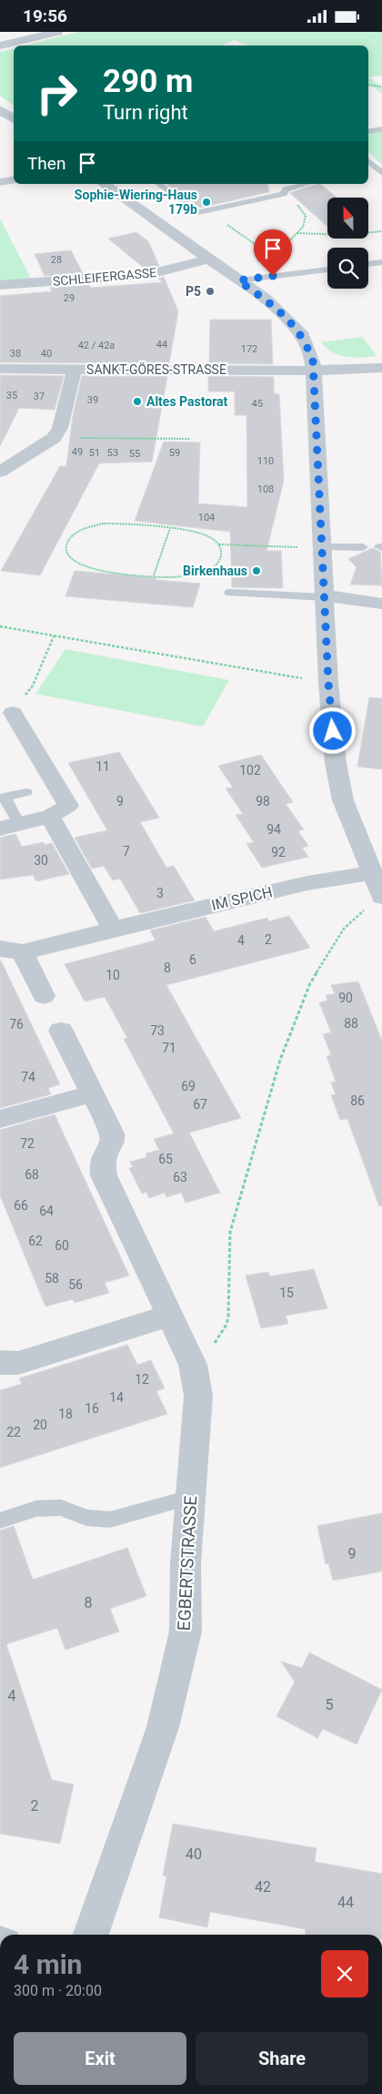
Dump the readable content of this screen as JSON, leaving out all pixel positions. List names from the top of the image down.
{
  "streets": {
    "street": [
      "SCHLEIFERGASSE",
      "SANKT-GÖRES-STRASSE",
      "IM SPICH",
      "EGBERTSTRASSE"
    ]
  },
  "places": [
    "Sophie-Wiering-Haus 179b",
    "P5",
    "Altes Pastorat",
    "Birkenhaus"
  ],
  "house_numbers": [
    "28",
    "29",
    "44",
    "42 / 42a",
    "172",
    "38",
    "40",
    "35",
    "37",
    "39",
    "45",
    "49",
    "51",
    "53",
    "59",
    "55",
    "110",
    "108",
    "104",
    "11",
    "102",
    "9",
    "98",
    "94",
    "7",
    "92",
    "30",
    "3",
    "2",
    "4",
    "6",
    "8",
    "10",
    "90",
    "88",
    "76",
    "73",
    "71",
    "74",
    "69",
    "86",
    "67",
    "72",
    "65",
    "68",
    "63",
    "66",
    "64",
    "62",
    "60",
    "58",
    "56",
    "15",
    "12",
    "14",
    "16",
    "18",
    "20",
    "22",
    "9",
    "8",
    "4",
    "5",
    "2",
    "40",
    "42",
    "44"
  ],
  "north": "top",
  "page": {
    "status": "19:56",
    "turn": ["290 m", "Turn right"],
    "then": "Then",
    "heading": ["4 min", "300 m · 20:00"],
    "buttons": ["Exit", "Share"]
  }
}
